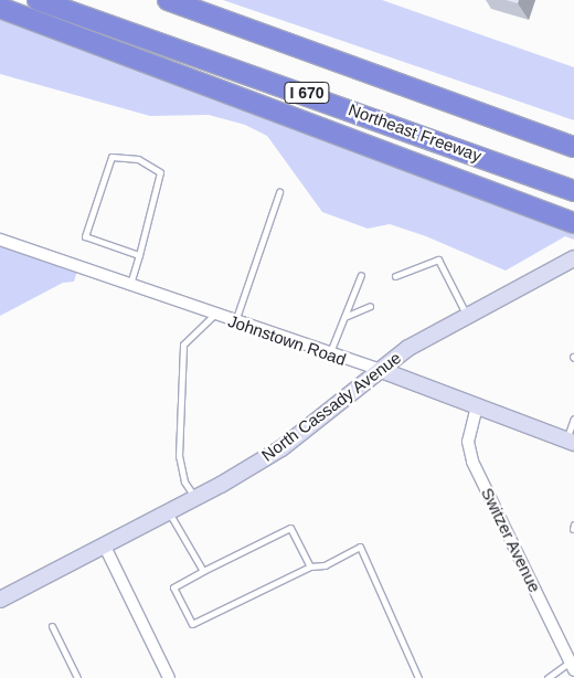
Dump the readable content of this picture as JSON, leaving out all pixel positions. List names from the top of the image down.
{
  "streets": {
    "highway": ["I 670", "Northeast Freeway"],
    "main road": ["Johnstown Road", "North Cassady Avenue"],
    "street": ["Switzer Avenue"]
  },
  "crossings": [
    ["Johnstown Road", "North Cassady Avenue"],
    ["Johnstown Road", "Switzer Avenue"]
  ]
}
